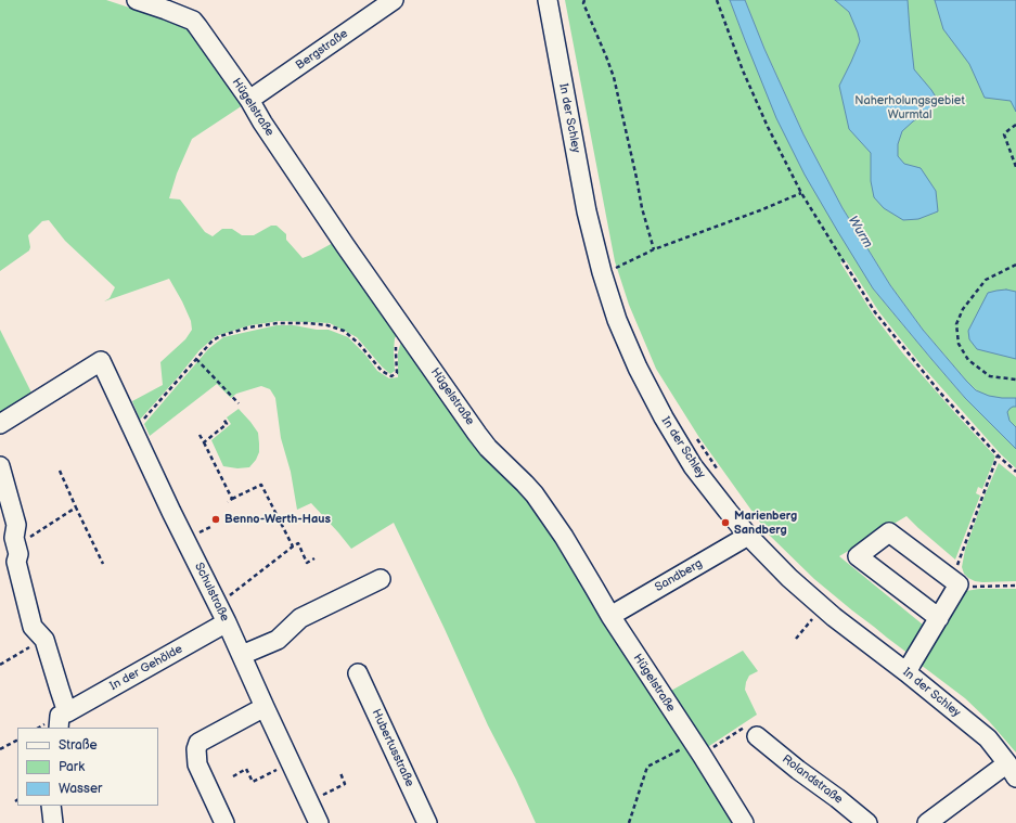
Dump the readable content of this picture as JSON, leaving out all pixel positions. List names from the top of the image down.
{
  "streets": {
    "street": [
      "Bergstraße",
      "Hügelstraße",
      "In der Schley",
      "Sandberg",
      "Schulstraße",
      "In der Gehölde",
      "Hubertusstraße",
      "Rolandstraße"
    ]
  },
  "crossings": [
    ["Bergstraße", "Hügelstraße"],
    ["Hügelstraße", "Sandberg"],
    ["In der Schley", "Sandberg"],
    ["Schulstraße", "In der Gehölde"]
  ],
  "water": ["Wurm"],
  "parks": ["Naherholungsgebiet Wurmtal"],
  "places": ["Benno-Werth-Haus", "Marienberg Sandberg"],
  "legend": ["Straße", "Park", "Wasser"]
}
